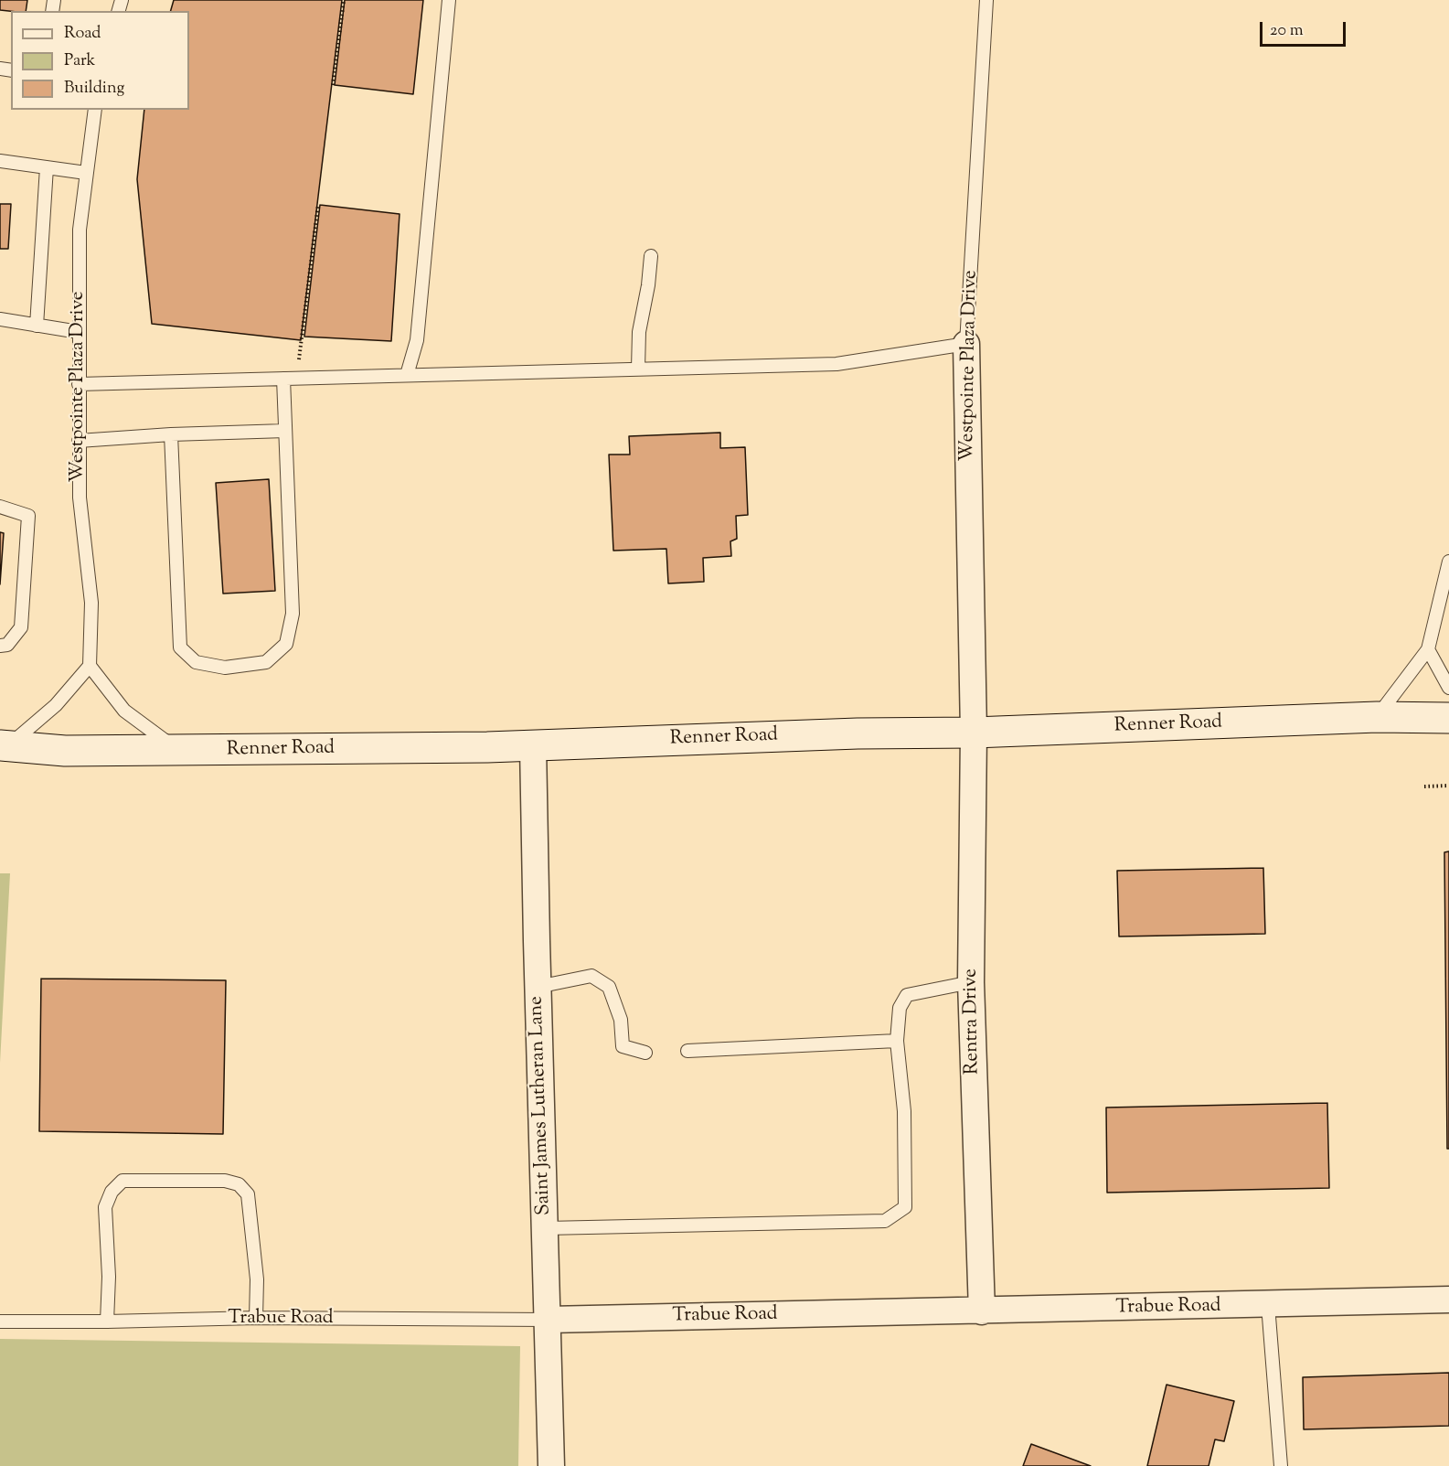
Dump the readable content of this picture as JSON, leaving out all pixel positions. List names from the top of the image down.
{
  "streets": {
    "main road": ["Renner Road"],
    "street": [
      "Westpointe Plaza Drive",
      "Rentra Drive",
      "Saint James Lutheran Lane",
      "Trabue Road"
    ]
  },
  "crossings": [
    ["Westpointe Plaza Drive", "Renner Road"],
    ["Westpointe Plaza Drive", "Rentra Drive"],
    ["Renner Road", "Rentra Drive"],
    ["Renner Road", "Saint James Lutheran Lane"],
    ["Rentra Drive", "Trabue Road"],
    ["Saint James Lutheran Lane", "Trabue Road"]
  ],
  "legend": ["Road", "Park", "Building"],
  "scale_bar": "20 m"
}
